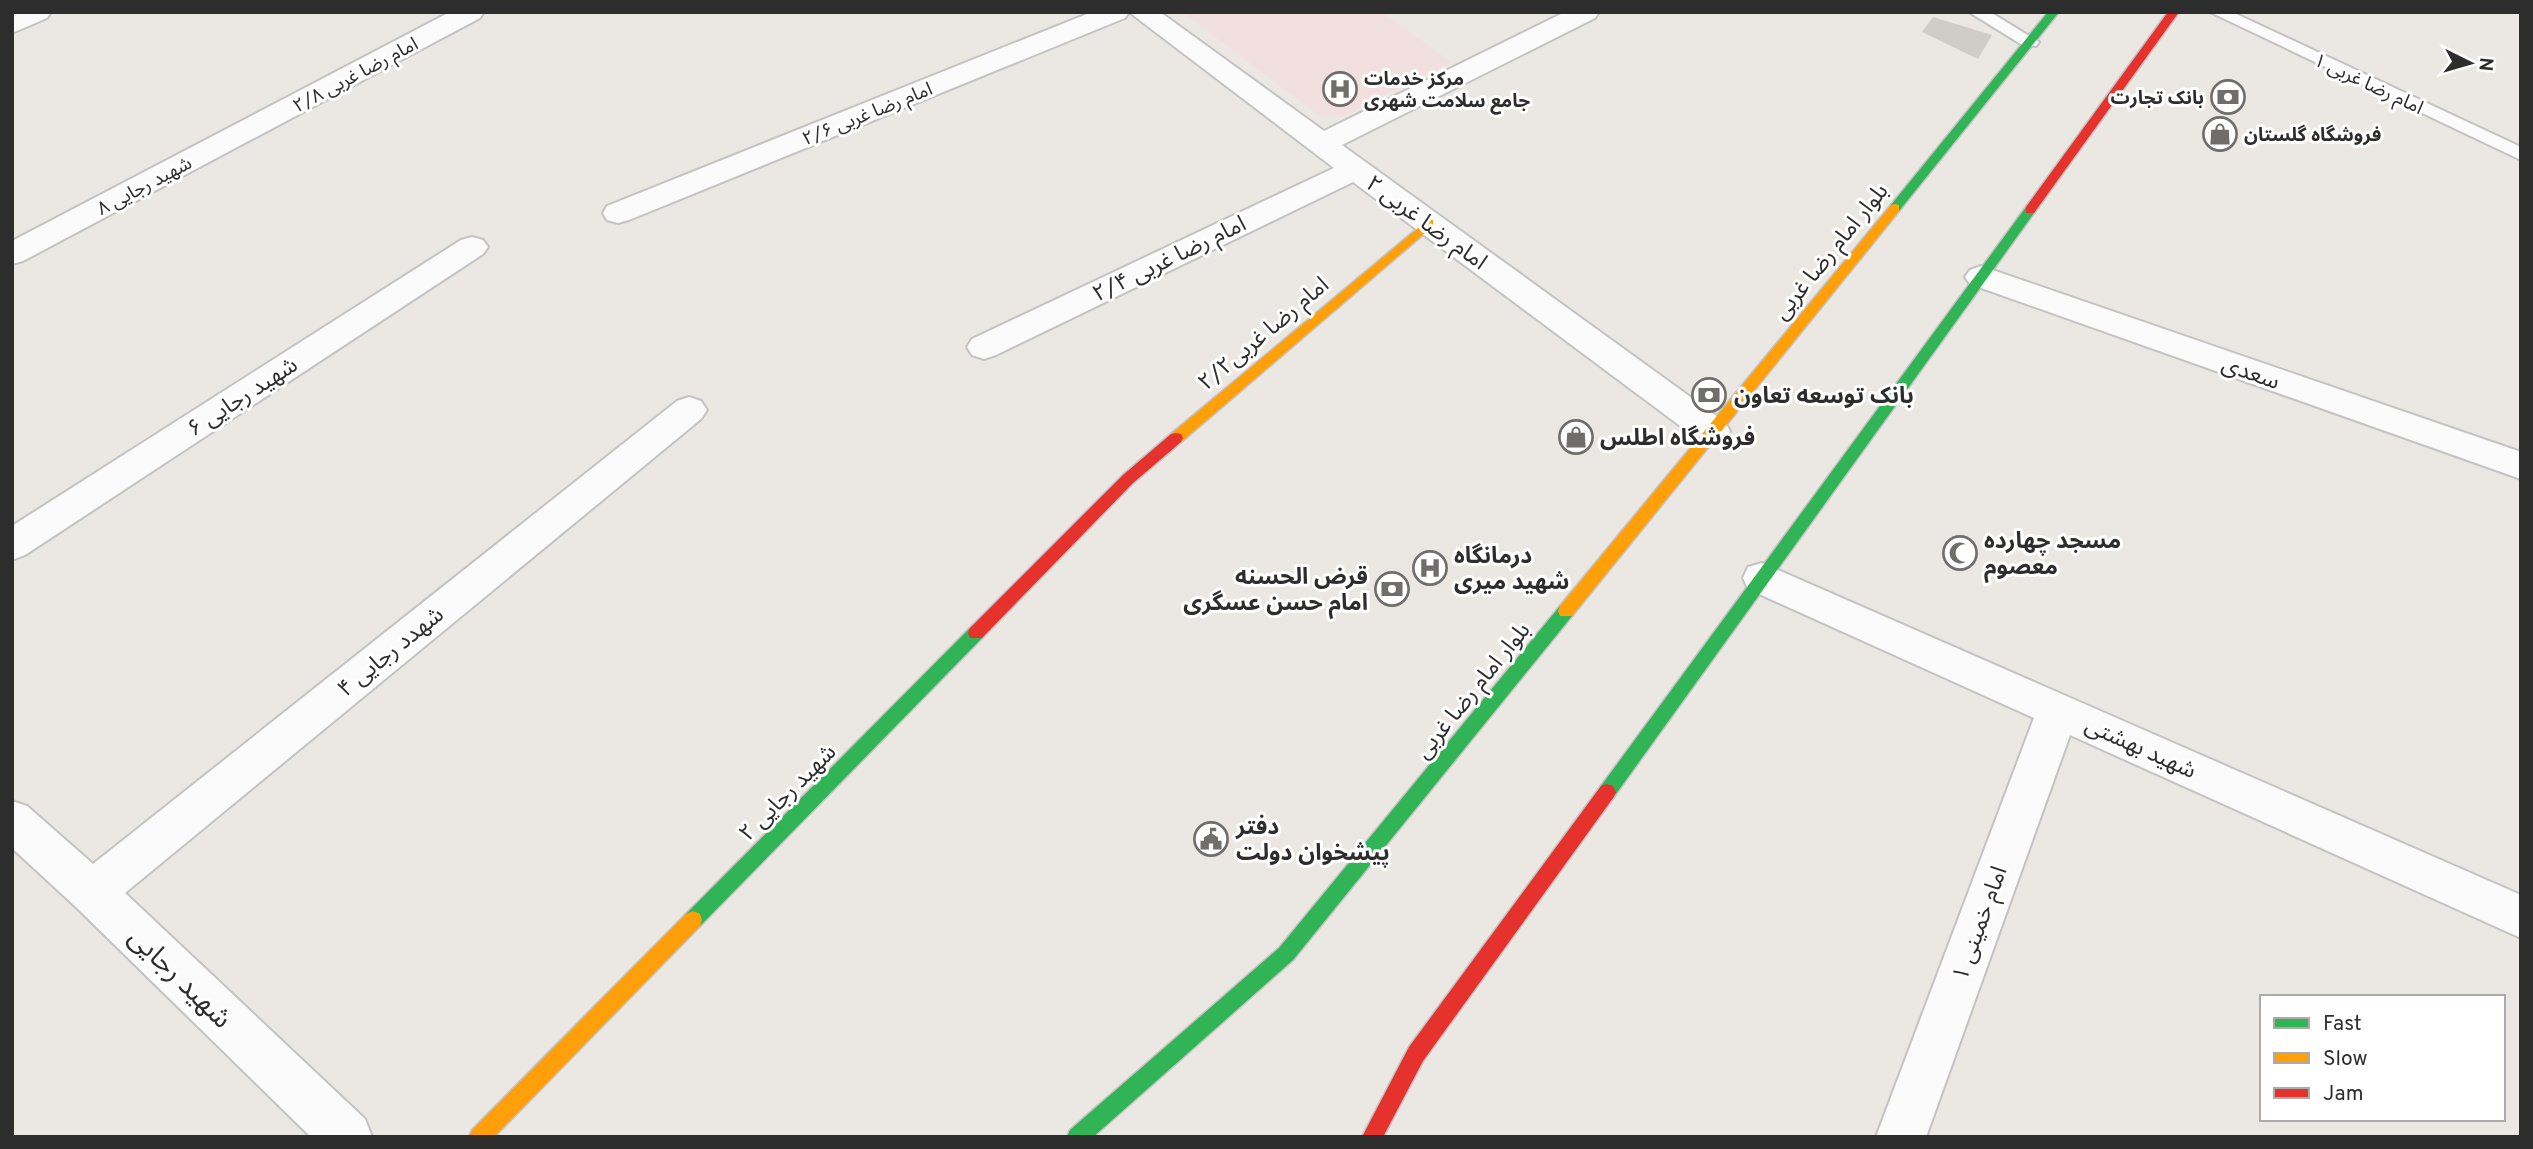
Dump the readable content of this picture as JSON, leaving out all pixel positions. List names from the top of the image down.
{
  "streets": {
    "main road": ["بلوار امام رضا غربی", "امام رضا غربی۲/۲", "شهید رجایی ۲"],
    "street": [
      "امام رضا غربی ۲/۸",
      "امام رضا غربی ۲/۶",
      "شهید رجایی ۸",
      "امام رضا غربی ۲",
      "امام رضا غربی ۲/۴",
      "سعدی",
      "شهید رجایی ۶",
      "شهدد رجایی ۴",
      "شهید بهشتی",
      "امام خمینی ۱",
      "شهید رجایی"
    ],
    "lane": ["امام رضا غربی ۱"]
  },
  "crossings": [
    ["امام رضا غربی ۲/۸", "شهید رجایی ۸"],
    ["امام رضا غربی ۲", "بلوار امام رضا غربی"],
    ["امام رضا غربی ۲", "امام رضا غربی ۲/۴"],
    ["امام رضا غربی ۲", "امام رضا غربی۲/۲"],
    ["امام رضا غربی۲/۲", "شهید رجایی ۲"],
    ["شهدد رجایی ۴", "شهید رجایی"],
    ["شهید بهشتی", "امام خمینی ۱"]
  ],
  "places": {
    "hospital": ["مرکز خدمات جامع سلامت شهری", "درمانگاه شهید میری"],
    "bank": ["بانک تجارت", "بانک توسعه تعاون", "قرض الحسنه امام حسن عسگری"],
    "shop": ["فروشگاه گلستان", "فروشگاه اطلس"],
    "mosque": ["مسجد چهارده معصوم"],
    "public building": ["دفتر پیشخوان دولت"]
  },
  "legend": ["Fast", "Slow", "Jam"],
  "north": "right"
}
